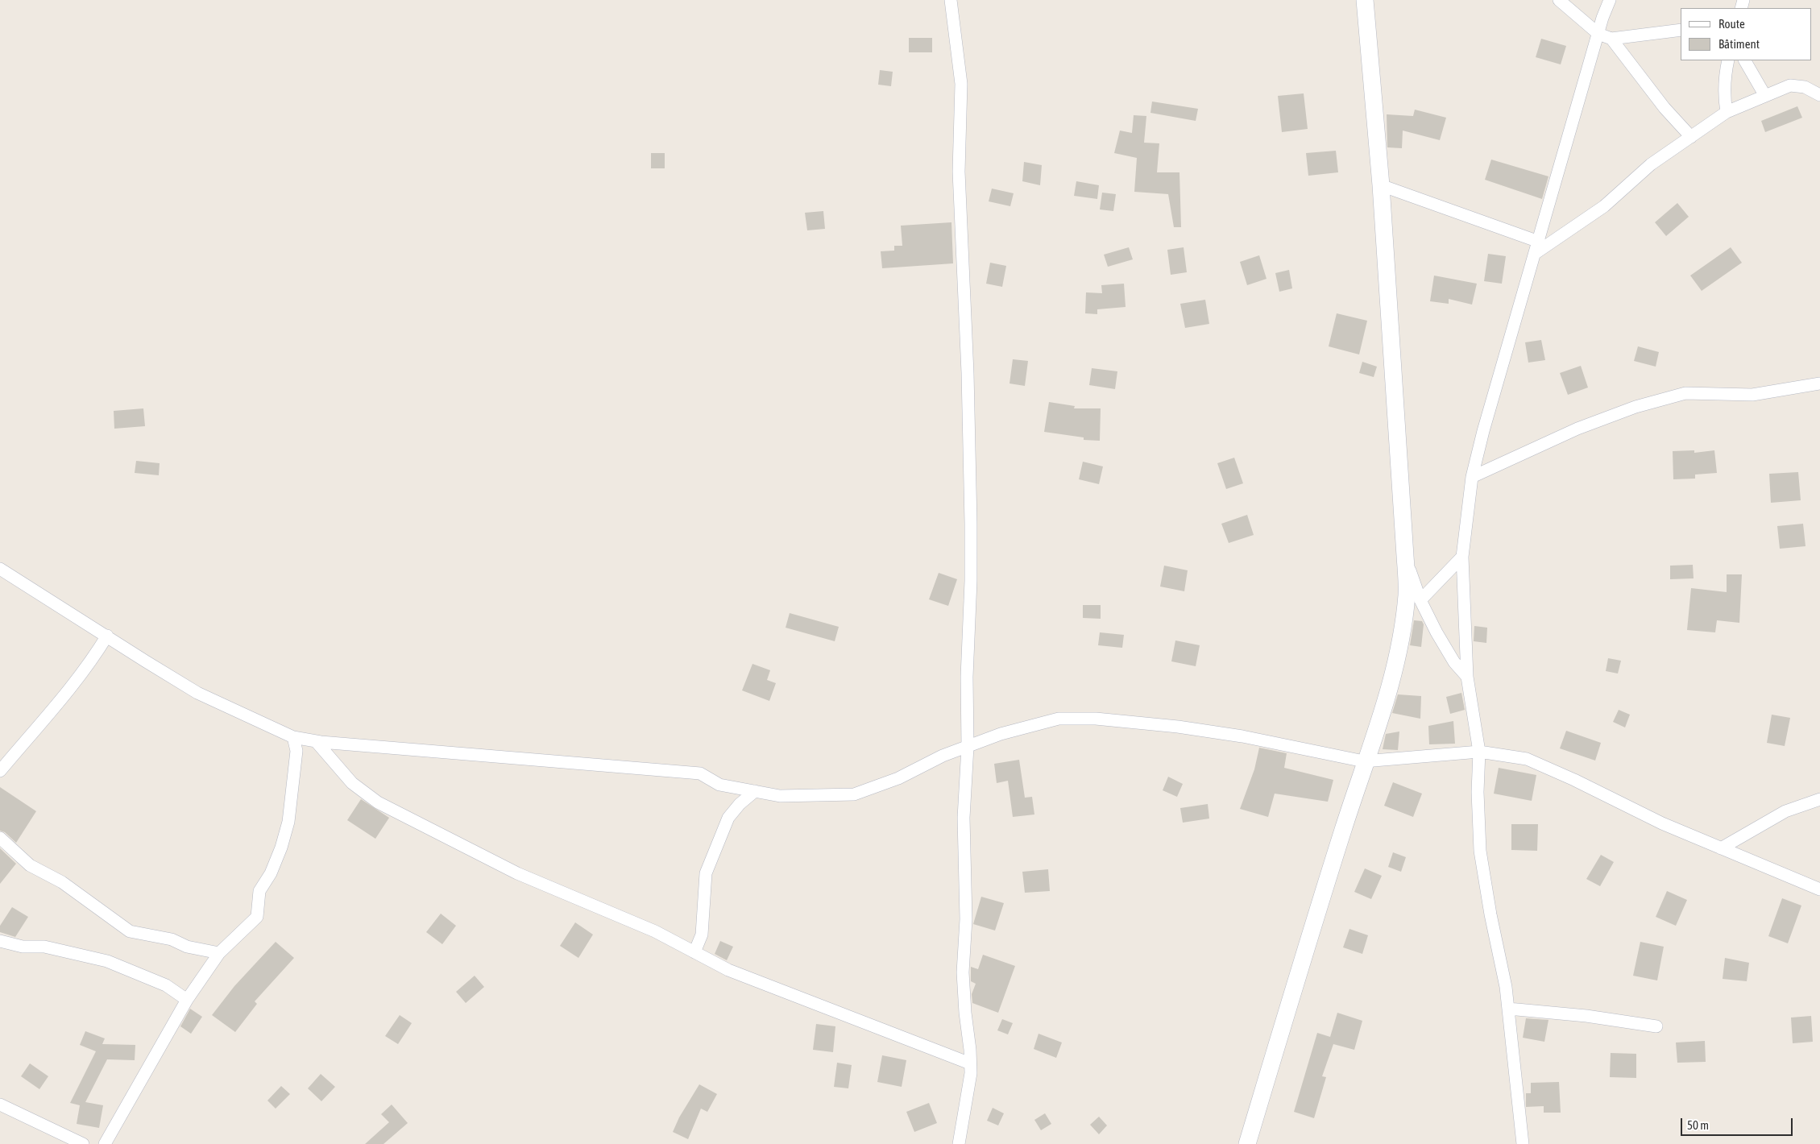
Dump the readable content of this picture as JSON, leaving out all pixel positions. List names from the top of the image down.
{
  "legend": ["Route", "Bâtiment"],
  "scale_bar": "50 m"
}
